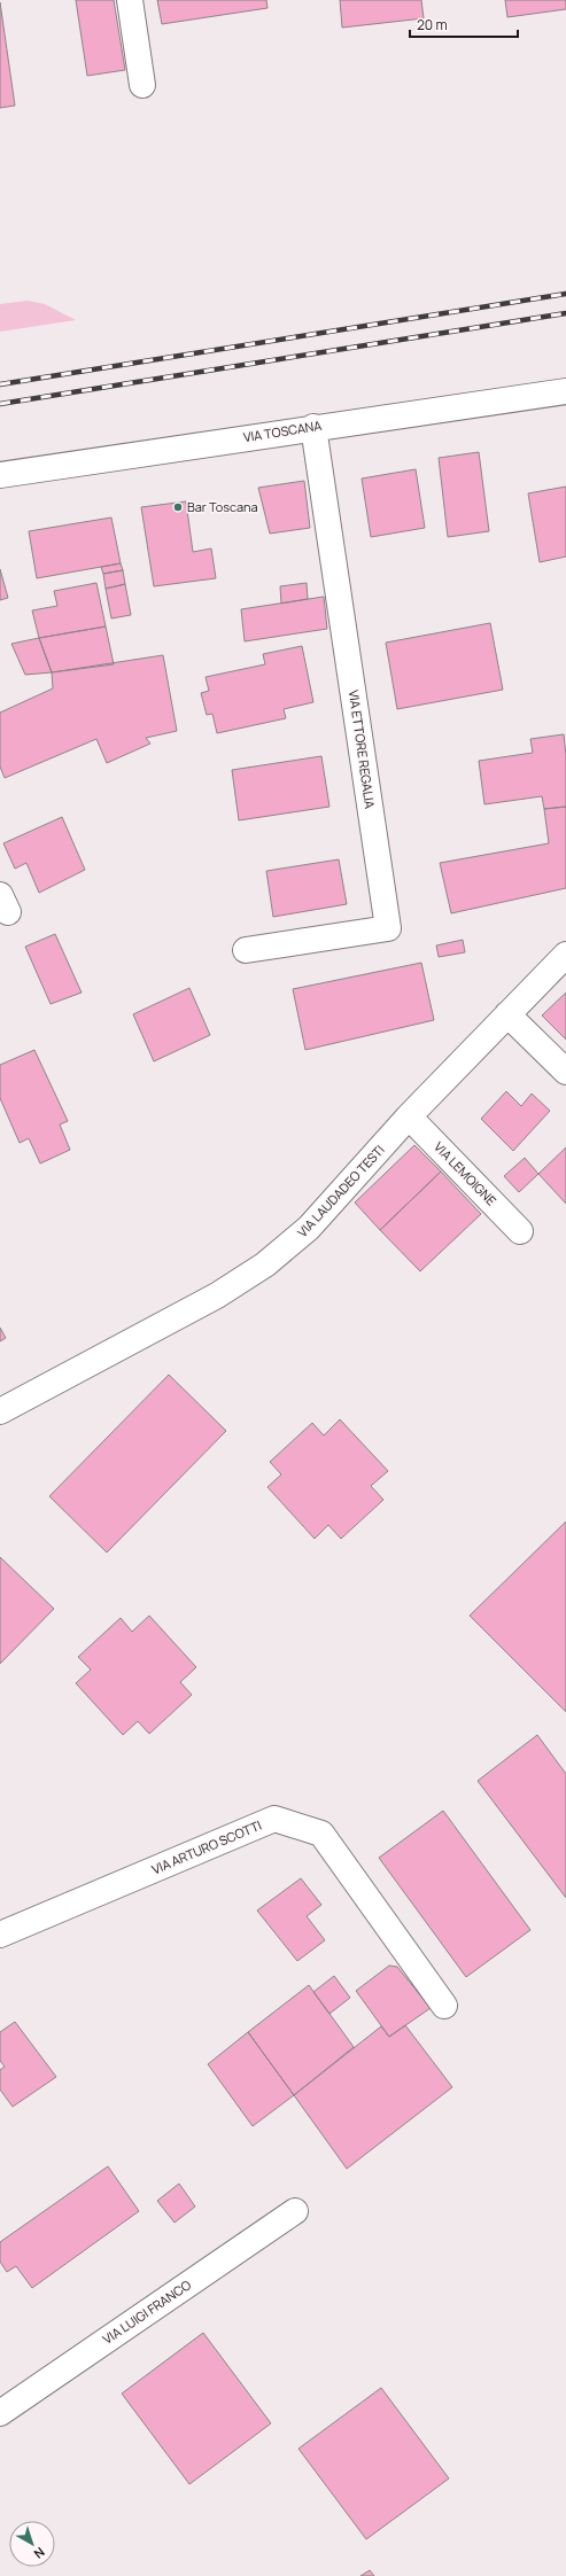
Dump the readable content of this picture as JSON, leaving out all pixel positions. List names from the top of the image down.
{
  "streets": {
    "street": [
      "VIA TOSCANA",
      "VIA ETTORE REGALIA",
      "VIA LEMOIGNE",
      "VIA LAUDADEO TESTI",
      "VIA ARTURO SCOTTI",
      "VIA LUIGI FRANCO"
    ]
  },
  "crossings": [
    ["VIA TOSCANA", "VIA ETTORE REGALIA"],
    ["VIA LEMOIGNE", "VIA LAUDADEO TESTI"]
  ],
  "places": ["Bar Toscana"],
  "scale_bar": "20 m",
  "north": "bottom right"
}
